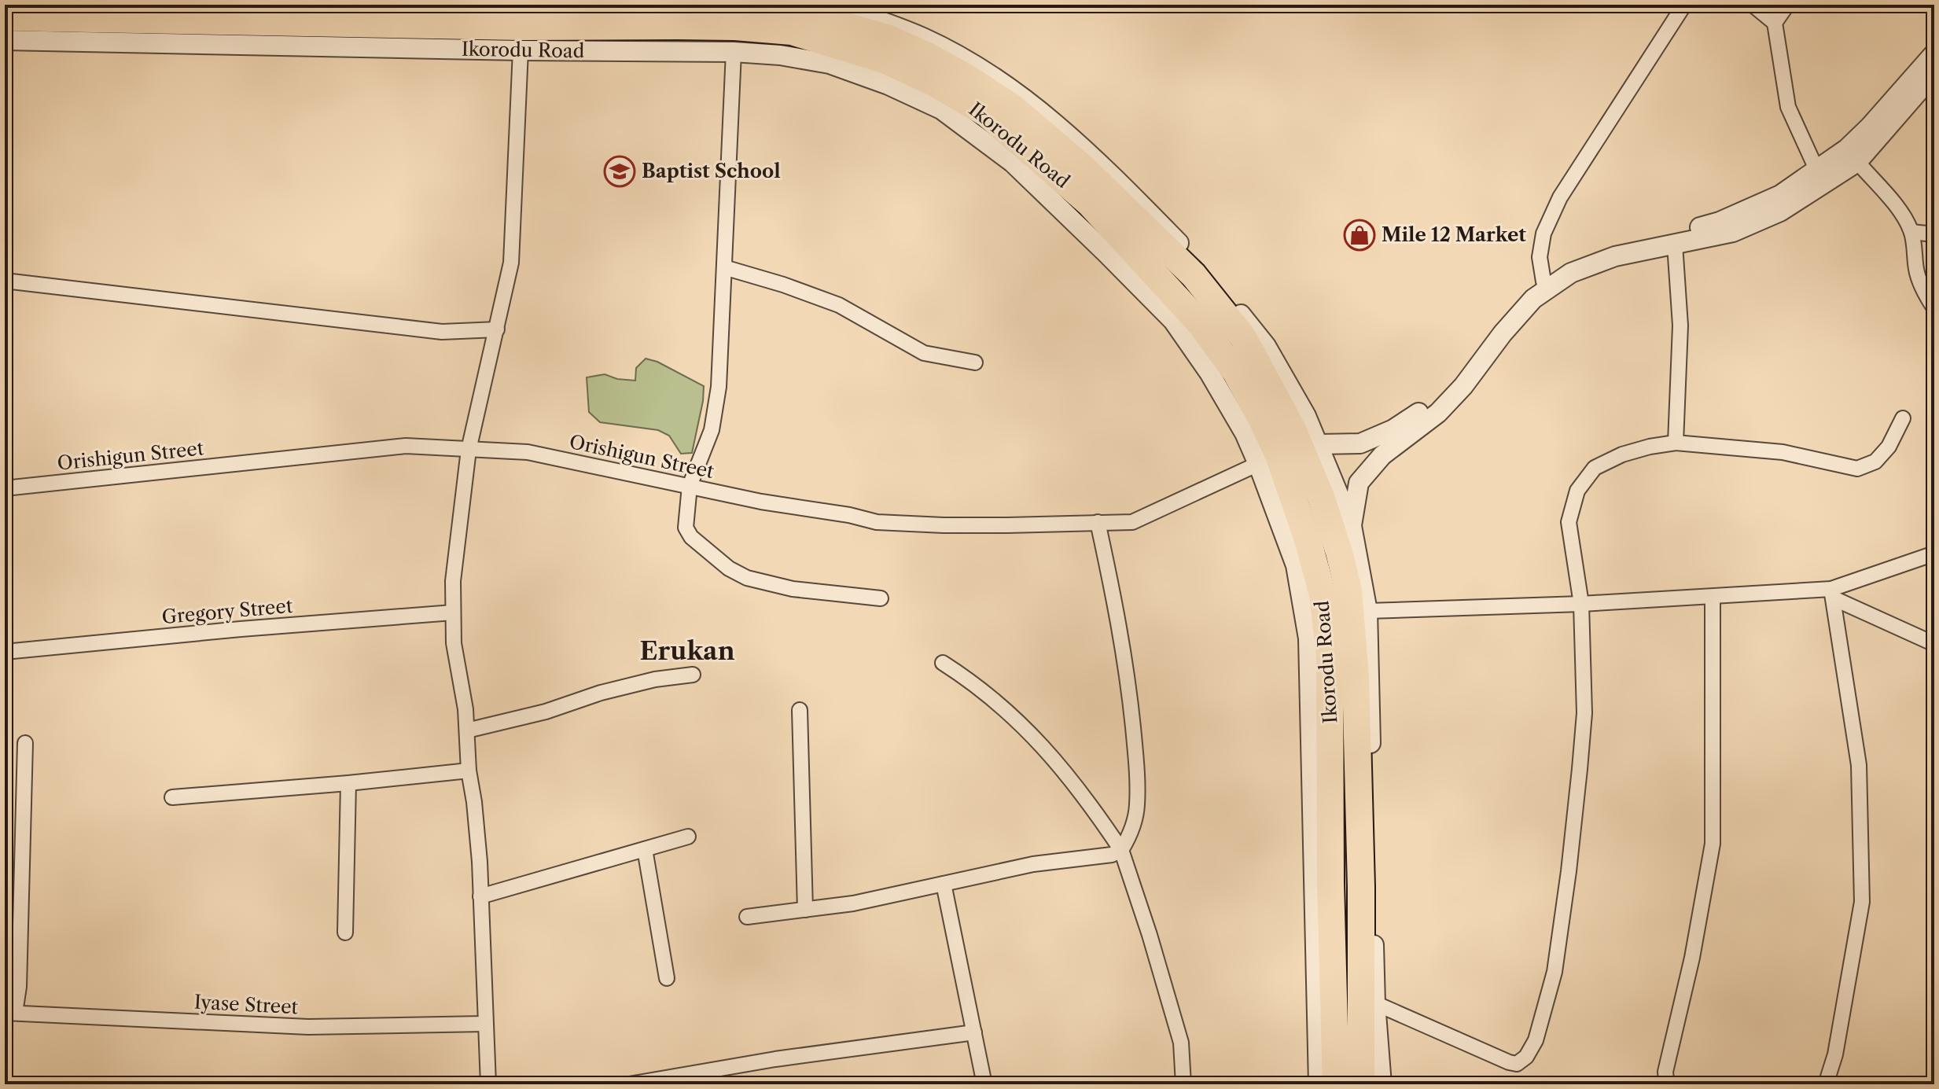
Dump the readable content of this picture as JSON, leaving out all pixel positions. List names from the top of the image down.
{
  "streets": {
    "highway": ["Ikorodu Road"],
    "street": ["Orishigun Street", "Gregory Street", "Iyase Street"]
  },
  "crossings": [
    ["Ikorodu Road", "Orishigun Street"]
  ],
  "districts": ["Erukan"],
  "places": {
    "school or university": ["Baptist School"],
    "shop": ["Mile 12 Market"]
  }
}
